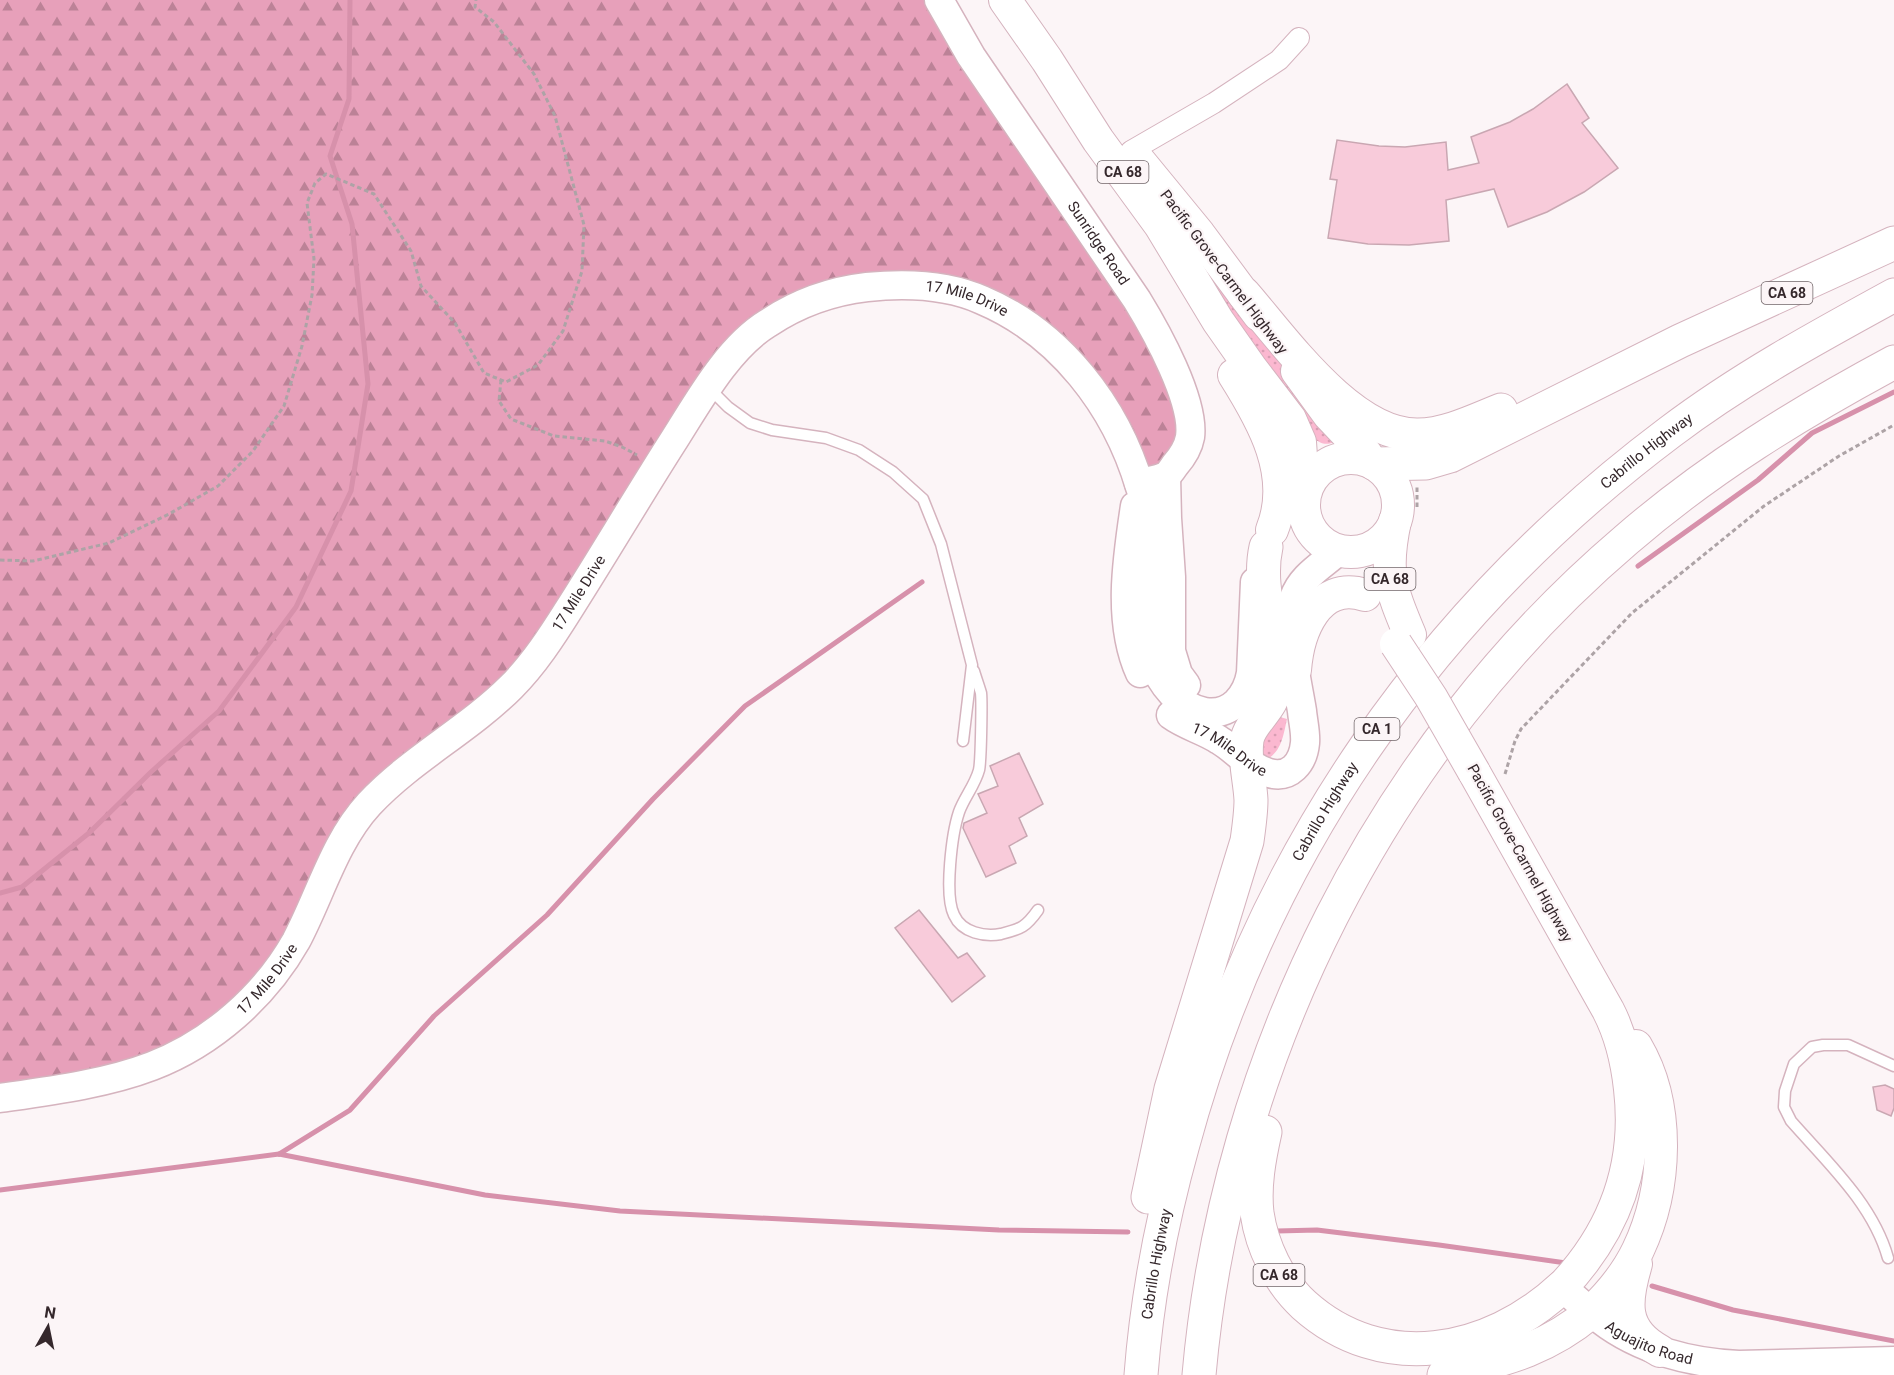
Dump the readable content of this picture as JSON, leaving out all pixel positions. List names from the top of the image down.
{
  "streets": {
    "highway": ["CA 68", "Cabrillo Highway", "CA 1"],
    "main road": [
      "Sunridge Road",
      "Pacific Grove-Carmel Highway",
      "17 Mile Drive",
      "Aguajito Road"
    ]
  },
  "crossings": [
    ["CA 68", "Pacific Grove-Carmel Highway"],
    ["CA 68", "17 Mile Drive"],
    ["CA 68", "Aguajito Road"],
    ["Sunridge Road", "17 Mile Drive"],
    ["Pacific Grove-Carmel Highway", "17 Mile Drive"],
    ["Pacific Grove-Carmel Highway", "Aguajito Road"]
  ],
  "north": "top"
}
